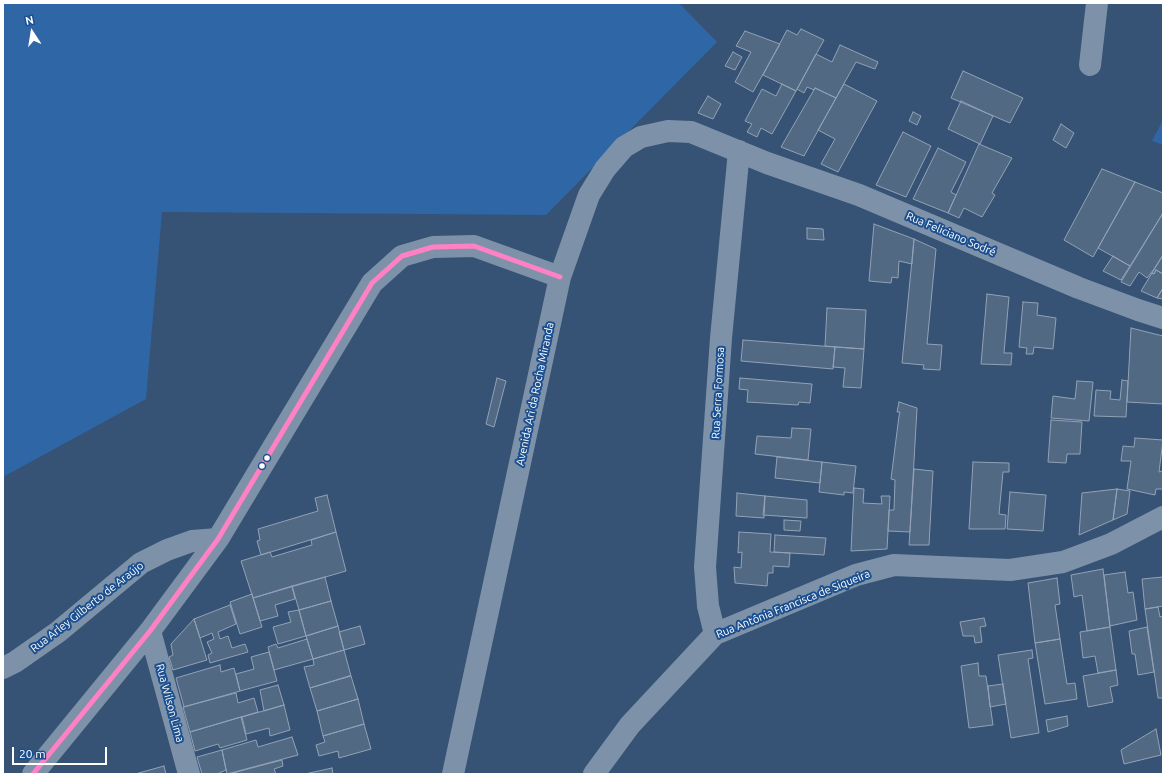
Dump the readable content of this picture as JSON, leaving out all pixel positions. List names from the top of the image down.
{
  "streets": {
    "street": [
      "Rua Feliciano Sodré",
      "Rua Serra Formosa",
      "Avenida Ari da Rocha Miranda",
      "Rua Antônia Francisca de Siqueira",
      "Rua Arley Gilberto de Araújo",
      "Rua Wilson Lima"
    ]
  },
  "crossings": [
    ["Rua Feliciano Sodré", "Rua Serra Formosa"],
    ["Rua Feliciano Sodré", "Avenida Ari da Rocha Miranda"],
    ["Rua Serra Formosa", "Avenida Ari da Rocha Miranda"],
    ["Rua Serra Formosa", "Rua Antônia Francisca de Siqueira"]
  ],
  "scale_bar": "20 m",
  "north": "top"
}
